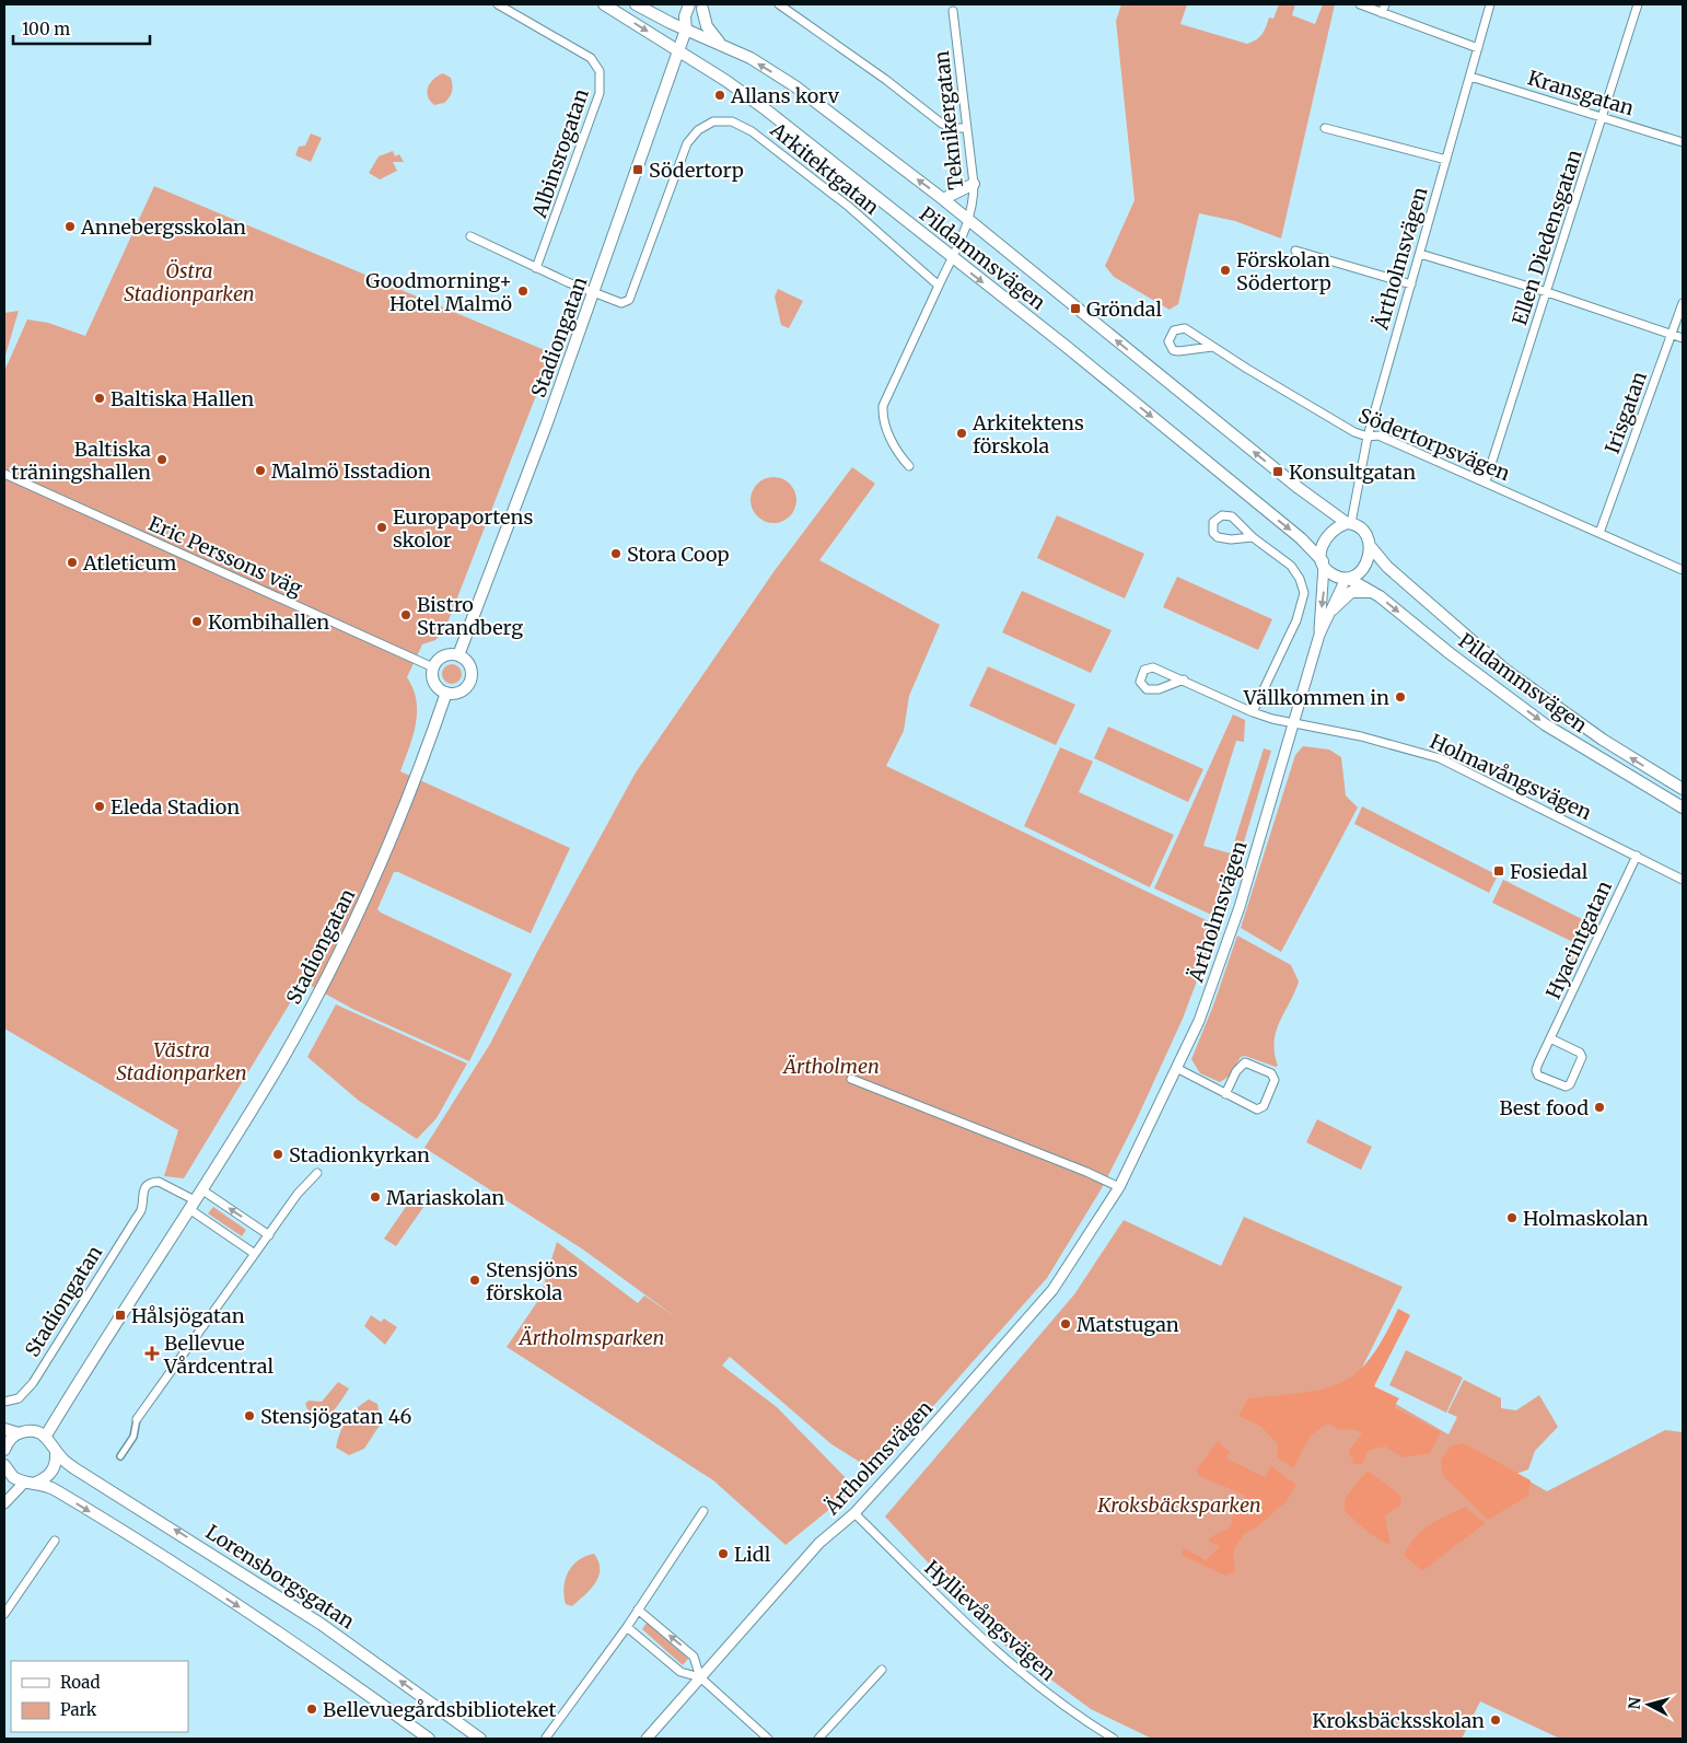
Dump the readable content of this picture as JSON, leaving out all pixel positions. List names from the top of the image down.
{
  "streets": {
    "main road": [
      "Pildammsvägen",
      "Ärtholmsvägen",
      "Stadiongatan",
      "Lorensborgsgatan"
    ],
    "street": [
      "Kransgatan",
      "Teknikergatan",
      "Albinsrogatan",
      "Arkitektgatan",
      "Ellen Diedensgatan",
      "Irisgatan",
      "Södertorpsvägen",
      "Eric Perssons väg",
      "Holmavångsvägen",
      "Hyacintgatan",
      "Hyllievångsvägen"
    ]
  },
  "crossings": [
    ["Kransgatan", "Ellen Diedensgatan"],
    ["Kransgatan", "Ärtholmsvägen"],
    ["Teknikergatan", "Arkitektgatan"],
    ["Teknikergatan", "Pildammsvägen"],
    ["Albinsrogatan", "Arkitektgatan"],
    ["Arkitektgatan", "Stadiongatan"],
    ["Ellen Diedensgatan", "Södertorpsvägen"],
    ["Pildammsvägen", "Ärtholmsvägen"],
    ["Pildammsvägen", "Stadiongatan"],
    ["Ärtholmsvägen", "Södertorpsvägen"],
    ["Ärtholmsvägen", "Holmavångsvägen"],
    ["Ärtholmsvägen", "Hyllievångsvägen"],
    ["Stadiongatan", "Eric Perssons väg"],
    ["Stadiongatan", "Lorensborgsgatan"],
    ["Irisgatan", "Södertorpsvägen"],
    ["Holmavångsvägen", "Hyacintgatan"]
  ],
  "parks": [
    "Östra Stadionparken",
    "Västra Stadionparken",
    "Ärtholmen",
    "Ärtholmsparken",
    "Kroksbäcksparken"
  ],
  "places": {
    "other": [
      "Allans korv",
      "Annebergsskolan",
      "Förskolan Södertorp",
      "Goodmorning+ Hotel Malmö",
      "Baltiska Hallen",
      "Arkitektens förskola",
      "Baltiska träningshallen",
      "Malmö Isstadion",
      "Europaportens skolor",
      "Stora Coop",
      "Atleticum",
      "Bistro Strandberg",
      "Kombihallen",
      "Vällkommen in",
      "Eleda Stadion",
      "Best food",
      "Stadionkyrkan",
      "Mariaskolan",
      "Holmaskolan",
      "Stensjöns förskola",
      "Matstugan",
      "Stensjögatan 46",
      "Lidl",
      "Bellevuegårdsbiblioteket",
      "Kroksbäcksskolan"
    ],
    "transit": [
      "Södertorp",
      "Gröndal",
      "Konsultgatan",
      "Fosiedal",
      "Hålsjögatan"
    ],
    "health": ["Bellevue Vårdcentral"]
  },
  "legend": ["Road", "Park"],
  "scale_bar": "100 m",
  "north": "left"
}
